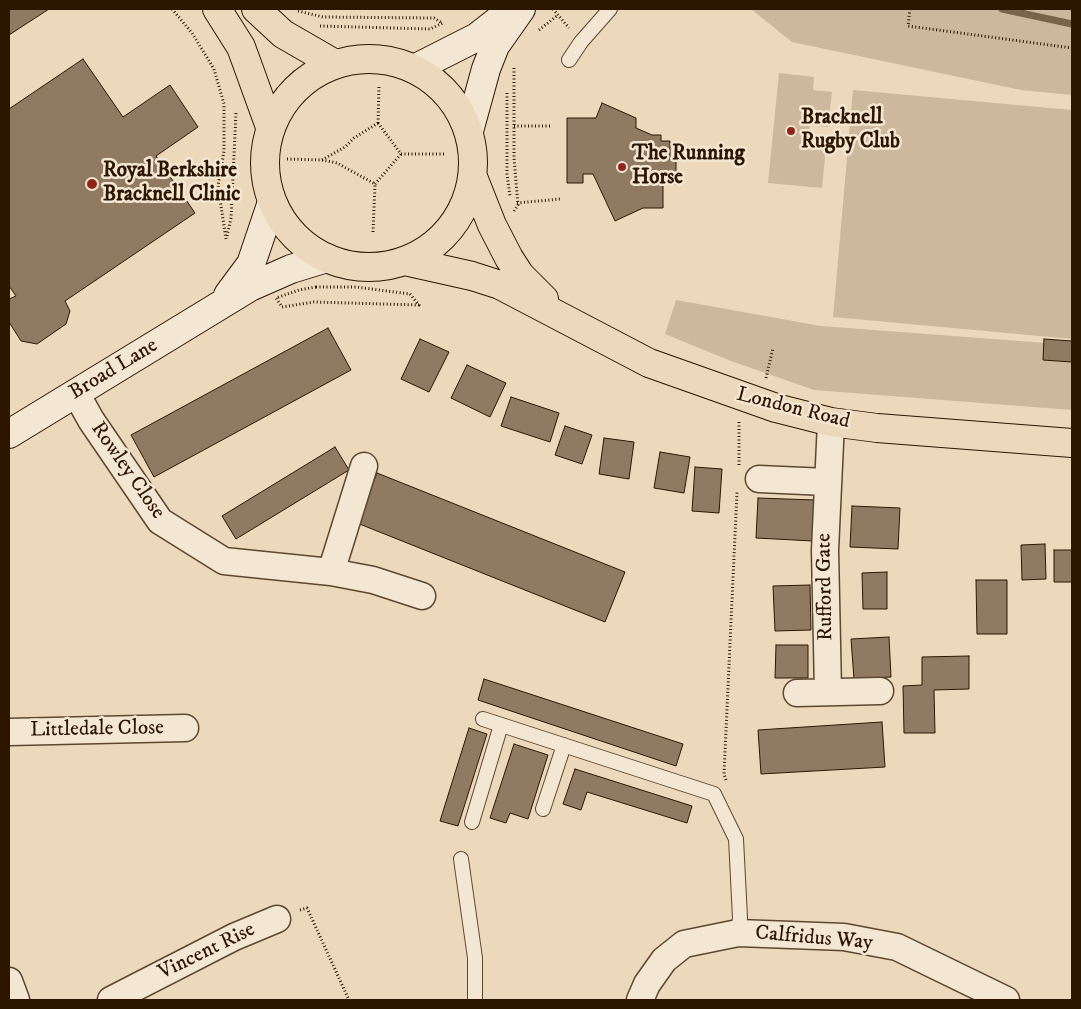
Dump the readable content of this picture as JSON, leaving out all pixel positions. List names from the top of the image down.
{
  "streets": {
    "main road": ["London Road"],
    "street": [
      "Broad Lane",
      "Rowley Close",
      "Rufford Gate",
      "Littledale Close",
      "Calfridus Way",
      "Vincent Rise"
    ]
  },
  "crossings": [
    ["Broad Lane", "Rowley Close"],
    ["London Road", "Rufford Gate"]
  ],
  "places": ["Bracknell Rugby Club", "The Running Horse", "Royal Berkshire Bracknell Clinic"]
}
